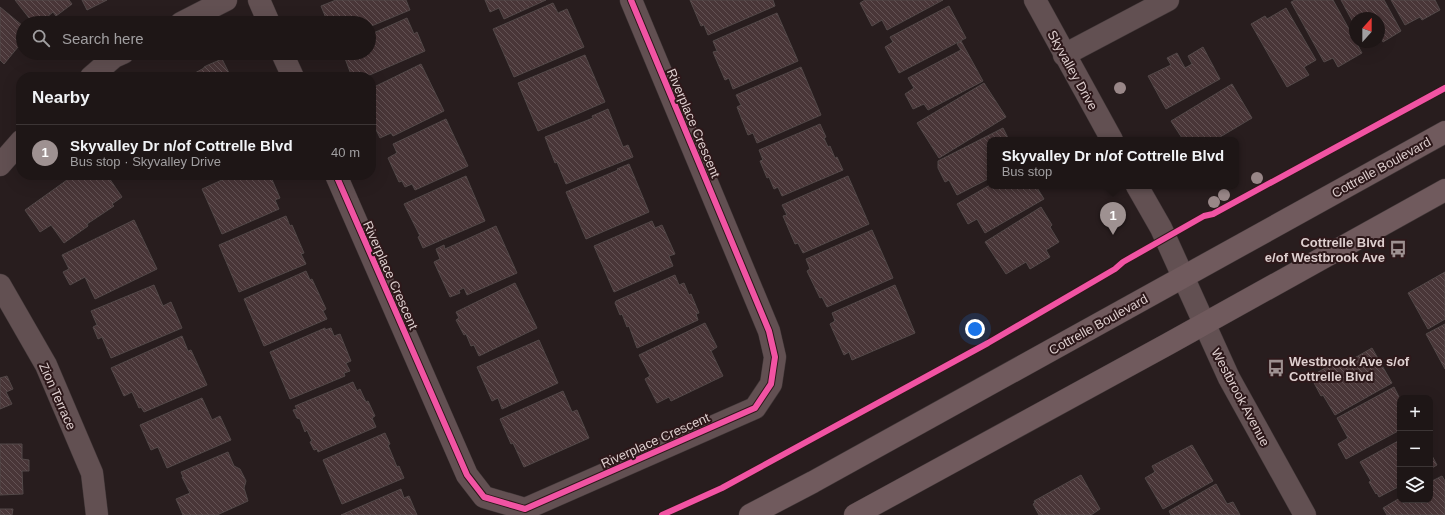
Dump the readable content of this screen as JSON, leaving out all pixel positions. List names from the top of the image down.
{
  "streets": {
    "main road": ["Cottrelle Boulevard"],
    "street": [
      "Skyvalley Drive",
      "Riverplace Crescent",
      "Zion Terrace",
      "Westbrook Avenue"
    ]
  },
  "crossings": [
    ["Cottrelle Boulevard", "Westbrook Avenue"]
  ],
  "places": {
    "bus stop": ["Cottrelle Blvd e/of Westbrook Ave", "Westbrook Ave s/of Cottrelle Blvd"]
  },
  "north": "top",
  "page": {
    "search": "Search here",
    "heading": "Nearby",
    "list": [
      {
        "mark": "1",
        "name": "Skyvalley Dr n/of Cottrelle Blvd",
        "note": "Bus stop · Skyvalley Drive",
        "value": "40 m"
      }
    ],
    "popup": ["Skyvalley Dr n/of Cottrelle Blvd", "Bus stop"],
    "pins": "1",
    "map_buttons": ["+", "−"]
  }
}
